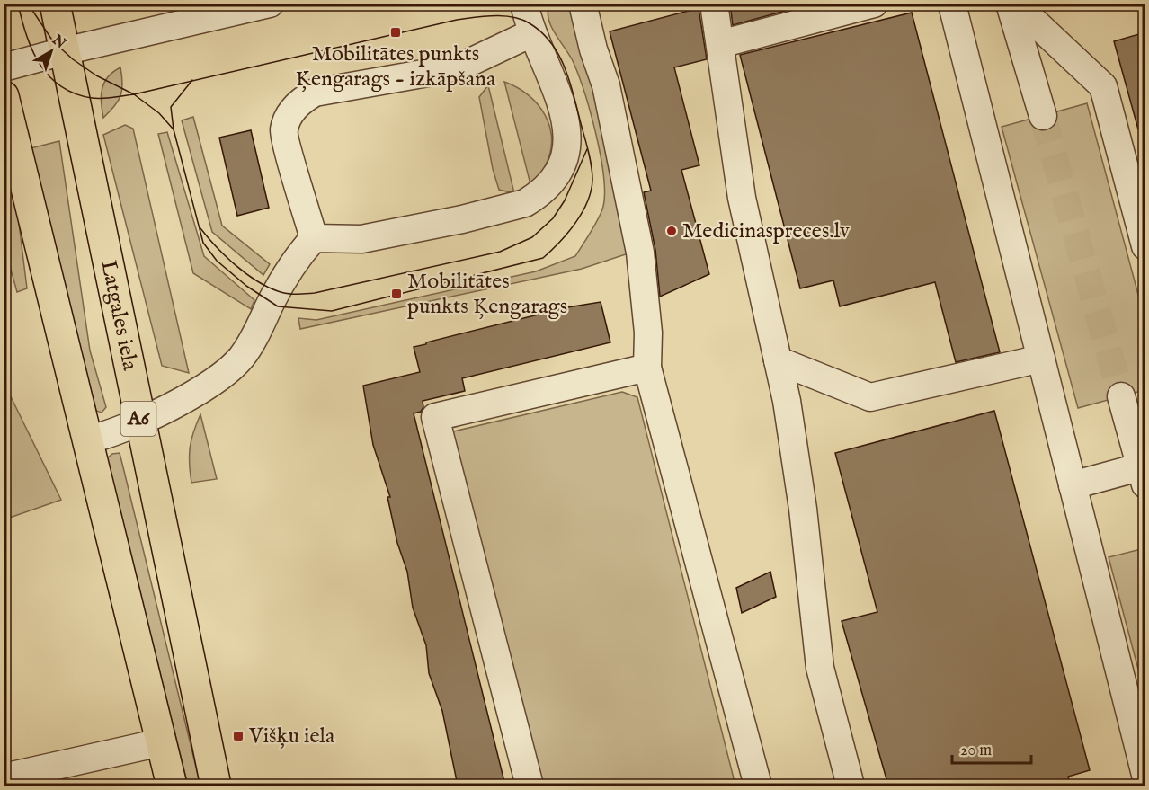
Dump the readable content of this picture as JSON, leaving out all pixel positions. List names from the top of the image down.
{
  "streets": {
    "highway": ["Latgales iela", "A6"]
  },
  "places": {
    "transit": ["Mobilitātes punkts Ķengarags - izkāpšana", "Mobilitātes punkts Ķengarags", "Višķu iela"],
    "other": ["Medicinaspreces.lv"]
  },
  "scale_bar": "20 m",
  "north": "top right"
}
